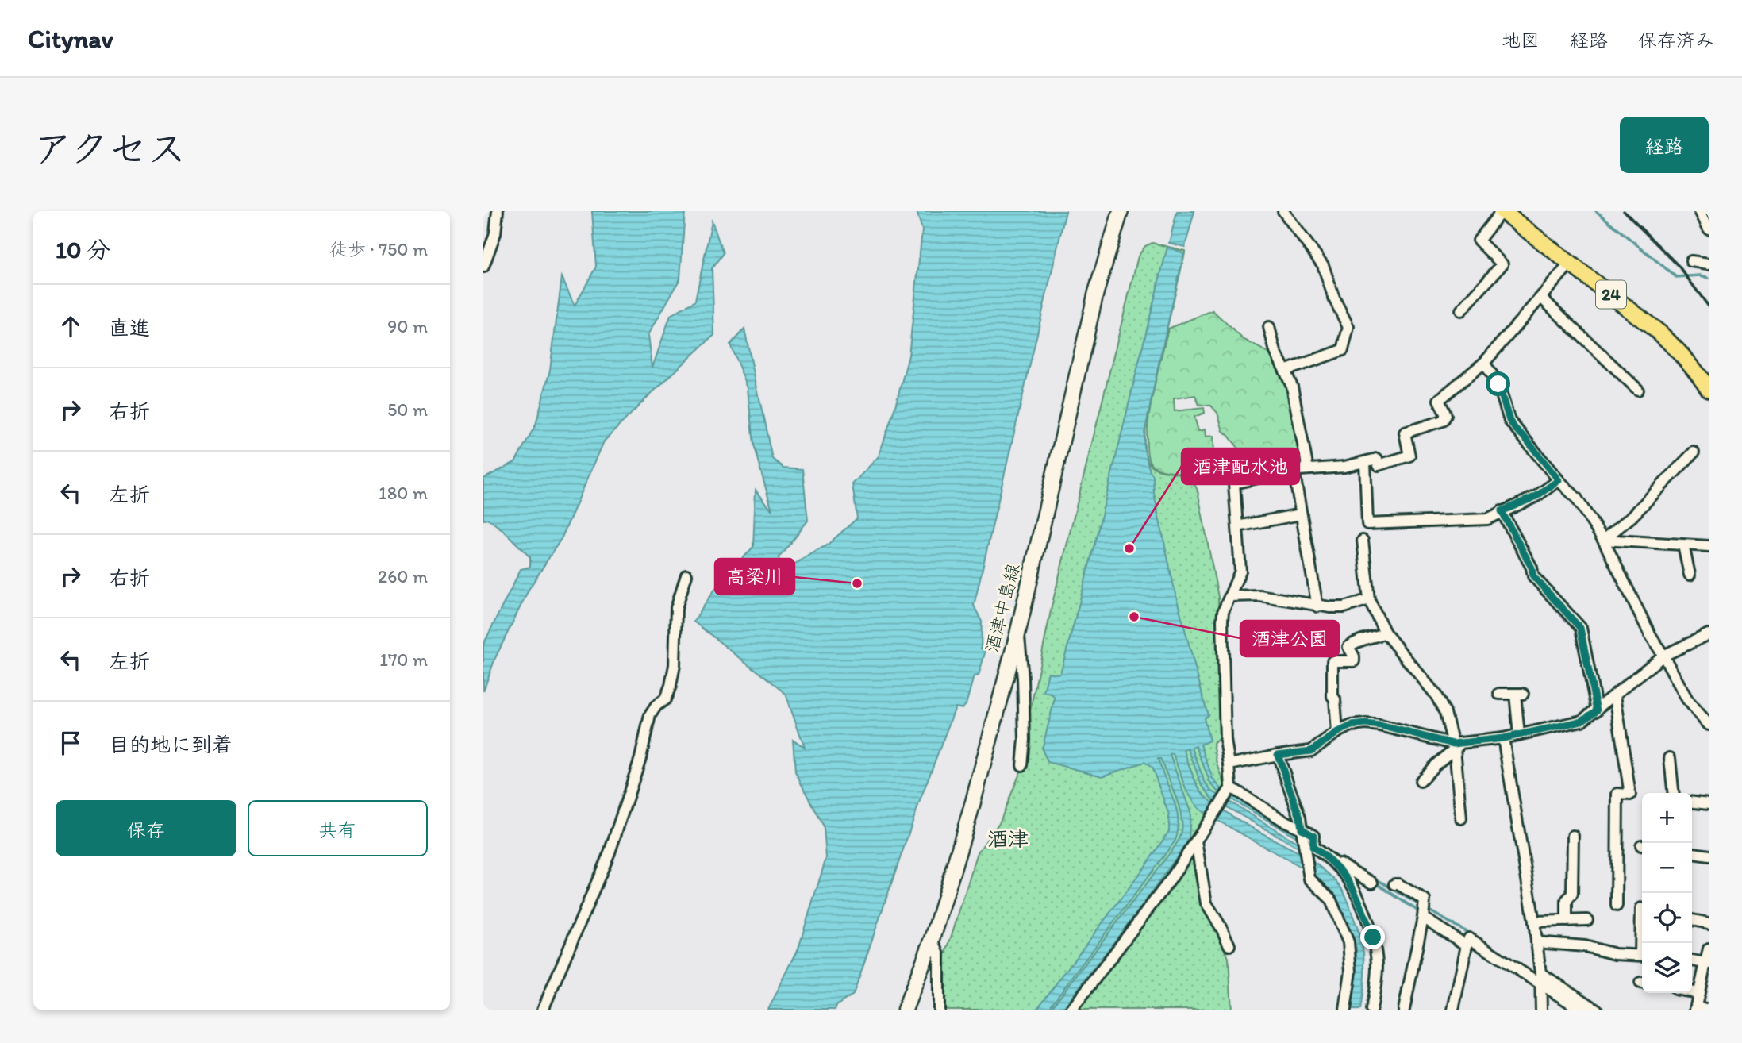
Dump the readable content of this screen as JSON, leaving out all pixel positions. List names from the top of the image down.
{
  "streets": {
    "main road": ["24", "酒津中島線"]
  },
  "districts": ["酒津"],
  "places": ["酒津配水池", "高梁川", "酒津公園"],
  "page": {
    "header": "Citynav",
    "nav": ["地図", "経路", "保存済み"],
    "title": "アクセス",
    "buttons": [
      "経路",
      ["保存", "共有"]
    ],
    "heading": ["10 分", "徒歩 · 750 m"],
    "list": [
      ["直進", "90 m"],
      ["右折", "50 m"],
      ["左折", "180 m"],
      ["右折", "260 m"],
      ["左折", "170 m"],
      "目的地に到着"
    ],
    "map_buttons": ["+", "−"]
  }
}
